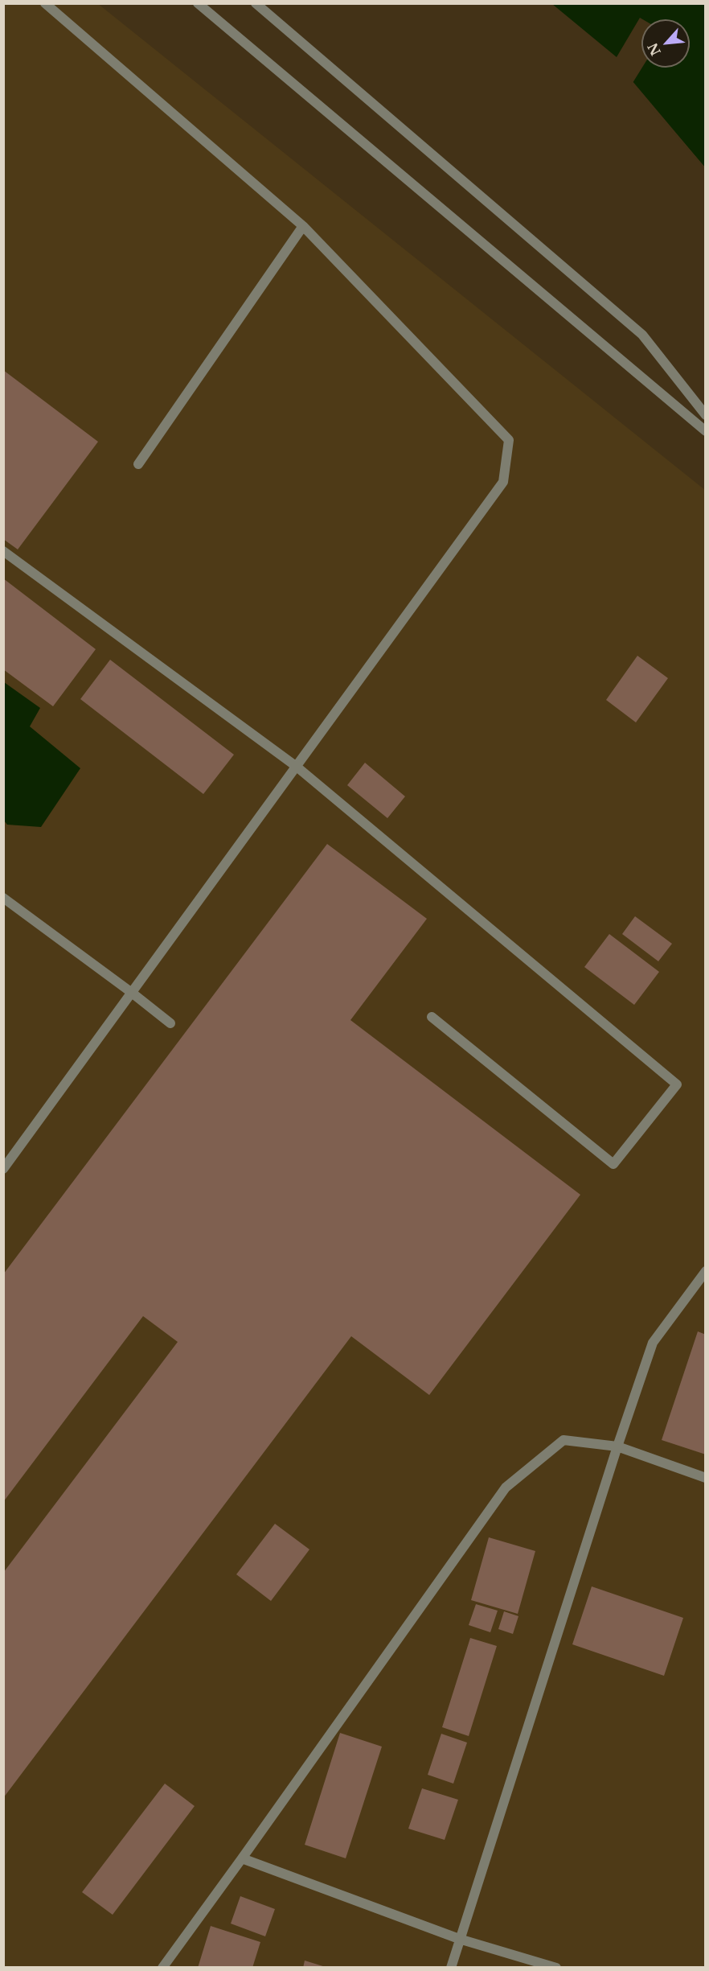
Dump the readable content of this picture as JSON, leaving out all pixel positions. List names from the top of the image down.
{
  "north": "bottom left"
}
